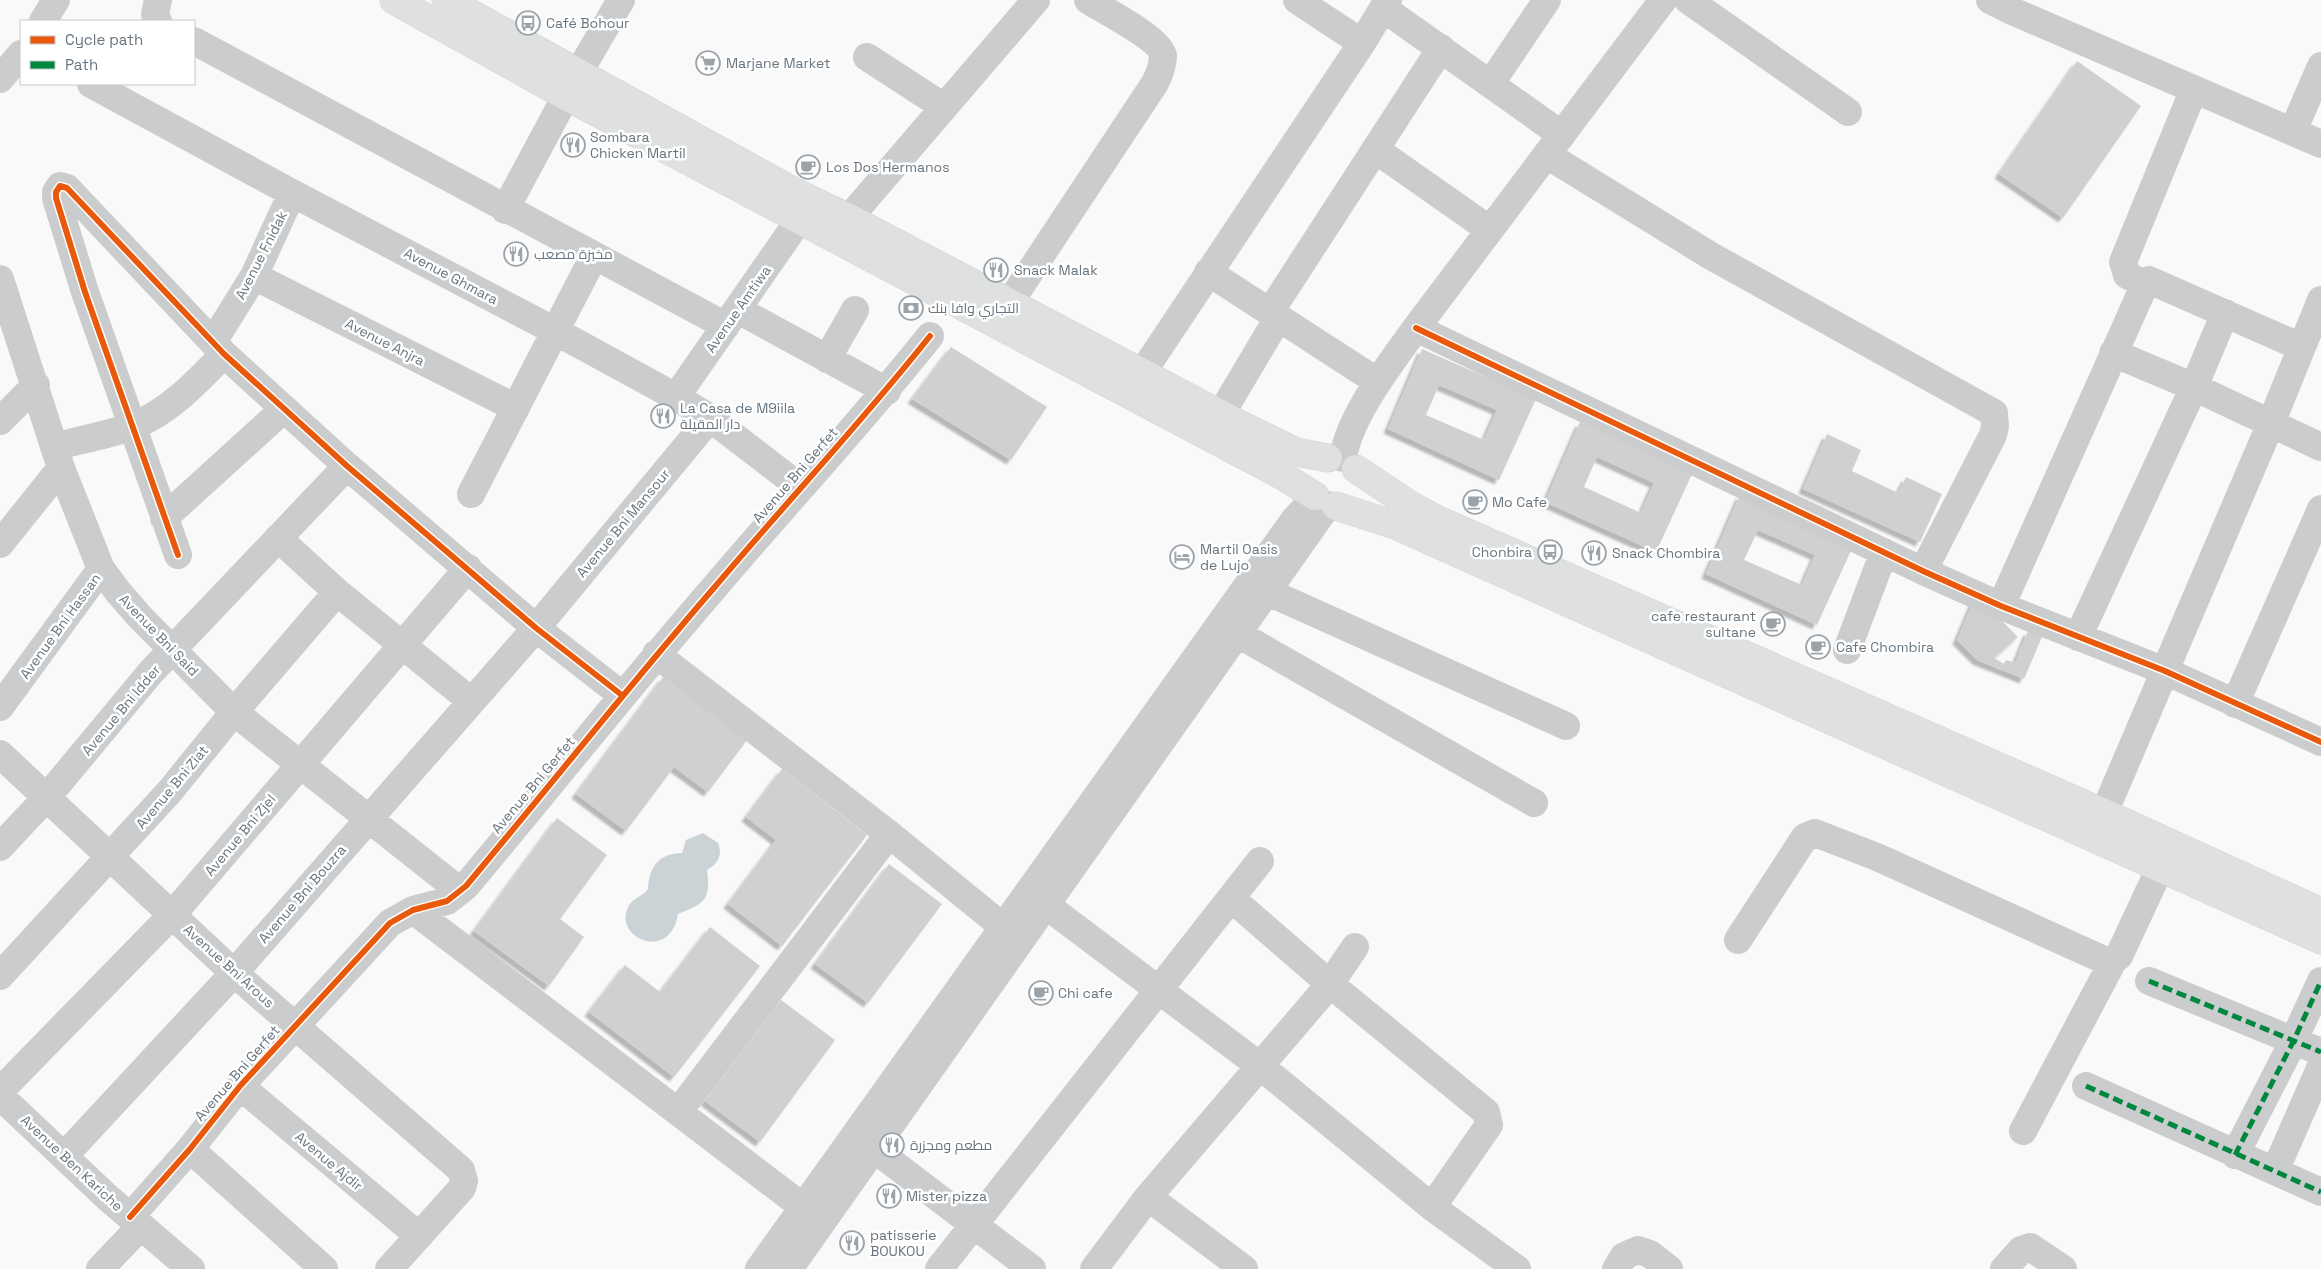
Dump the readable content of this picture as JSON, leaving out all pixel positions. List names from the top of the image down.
{
  "streets": {
    "street": [
      "Avenue Fnidak",
      "Avenue Ghmara",
      "Avenue Amtiwa",
      "Avenue Anjra",
      "Avenue Bni Gerfet",
      "Avenue Bni Mansour",
      "Avenue Bni Hassan",
      "Avenue Bni Said",
      "Avenue Bni Idder",
      "Avenue Bni Ziat",
      "Avenue Bni Zjel",
      "Avenue Bni Bouzra",
      "Avenue Bni Arous",
      "Avenue Ajdir",
      "Avenue Ben Kariche"
    ]
  },
  "crossings": [
    ["Avenue Fnidak", "Avenue Ghmara"],
    ["Avenue Fnidak", "Avenue Anjra"],
    ["Avenue Fnidak", "Avenue Bni Said"],
    ["Avenue Ghmara", "Avenue Amtiwa"],
    ["Avenue Ghmara", "Avenue Bni Gerfet"],
    ["Avenue Ghmara", "Avenue Bni Mansour"],
    ["Avenue Bni Gerfet", "Avenue Bni Said"],
    ["Avenue Bni Gerfet", "Avenue Bni Arous"],
    ["Avenue Bni Gerfet", "Avenue Ajdir"],
    ["Avenue Bni Gerfet", "Avenue Ben Kariche"],
    ["Avenue Bni Mansour", "Avenue Bni Bouzra"],
    ["Avenue Bni Hassan", "Avenue Bni Said"],
    ["Avenue Bni Said", "Avenue Bni Idder"],
    ["Avenue Bni Said", "Avenue Bni Ziat"],
    ["Avenue Bni Said", "Avenue Bni Zjel"],
    ["Avenue Bni Said", "Avenue Bni Bouzra"],
    ["Avenue Bni Idder", "Avenue Bni Arous"],
    ["Avenue Bni Ziat", "Avenue Bni Arous"],
    ["Avenue Bni Zjel", "Avenue Bni Arous"],
    ["Avenue Bni Bouzra", "Avenue Bni Arous"],
    ["Avenue Bni Bouzra", "Avenue Ben Kariche"],
    ["Avenue Bni Arous", "Avenue Ajdir"]
  ],
  "places": {
    "bus stop": ["Café Bohour", "Chonbira"],
    "supermarket": ["Marjane Market"],
    "restaurant": [
      "Sombara Chicken Martil",
      "مخبزة مصعب",
      "Snack Malak",
      "La Casa de M9iila دار المقيلة",
      "Snack Chombira",
      "مطعم ومجزرة",
      "Mister pizza",
      "patisserie BOUKOU"
    ],
    "cafe": [
      "Los Dos Hermanos",
      "Mo Cafe",
      "cafe restaurant sultane",
      "Cafe Chombira",
      "Chi cafe"
    ],
    "bank": ["التجاري وافا بنك"],
    "hotel": ["Martil Oasis de Lujo"]
  },
  "legend": ["Cycle path", "Path"]
}
